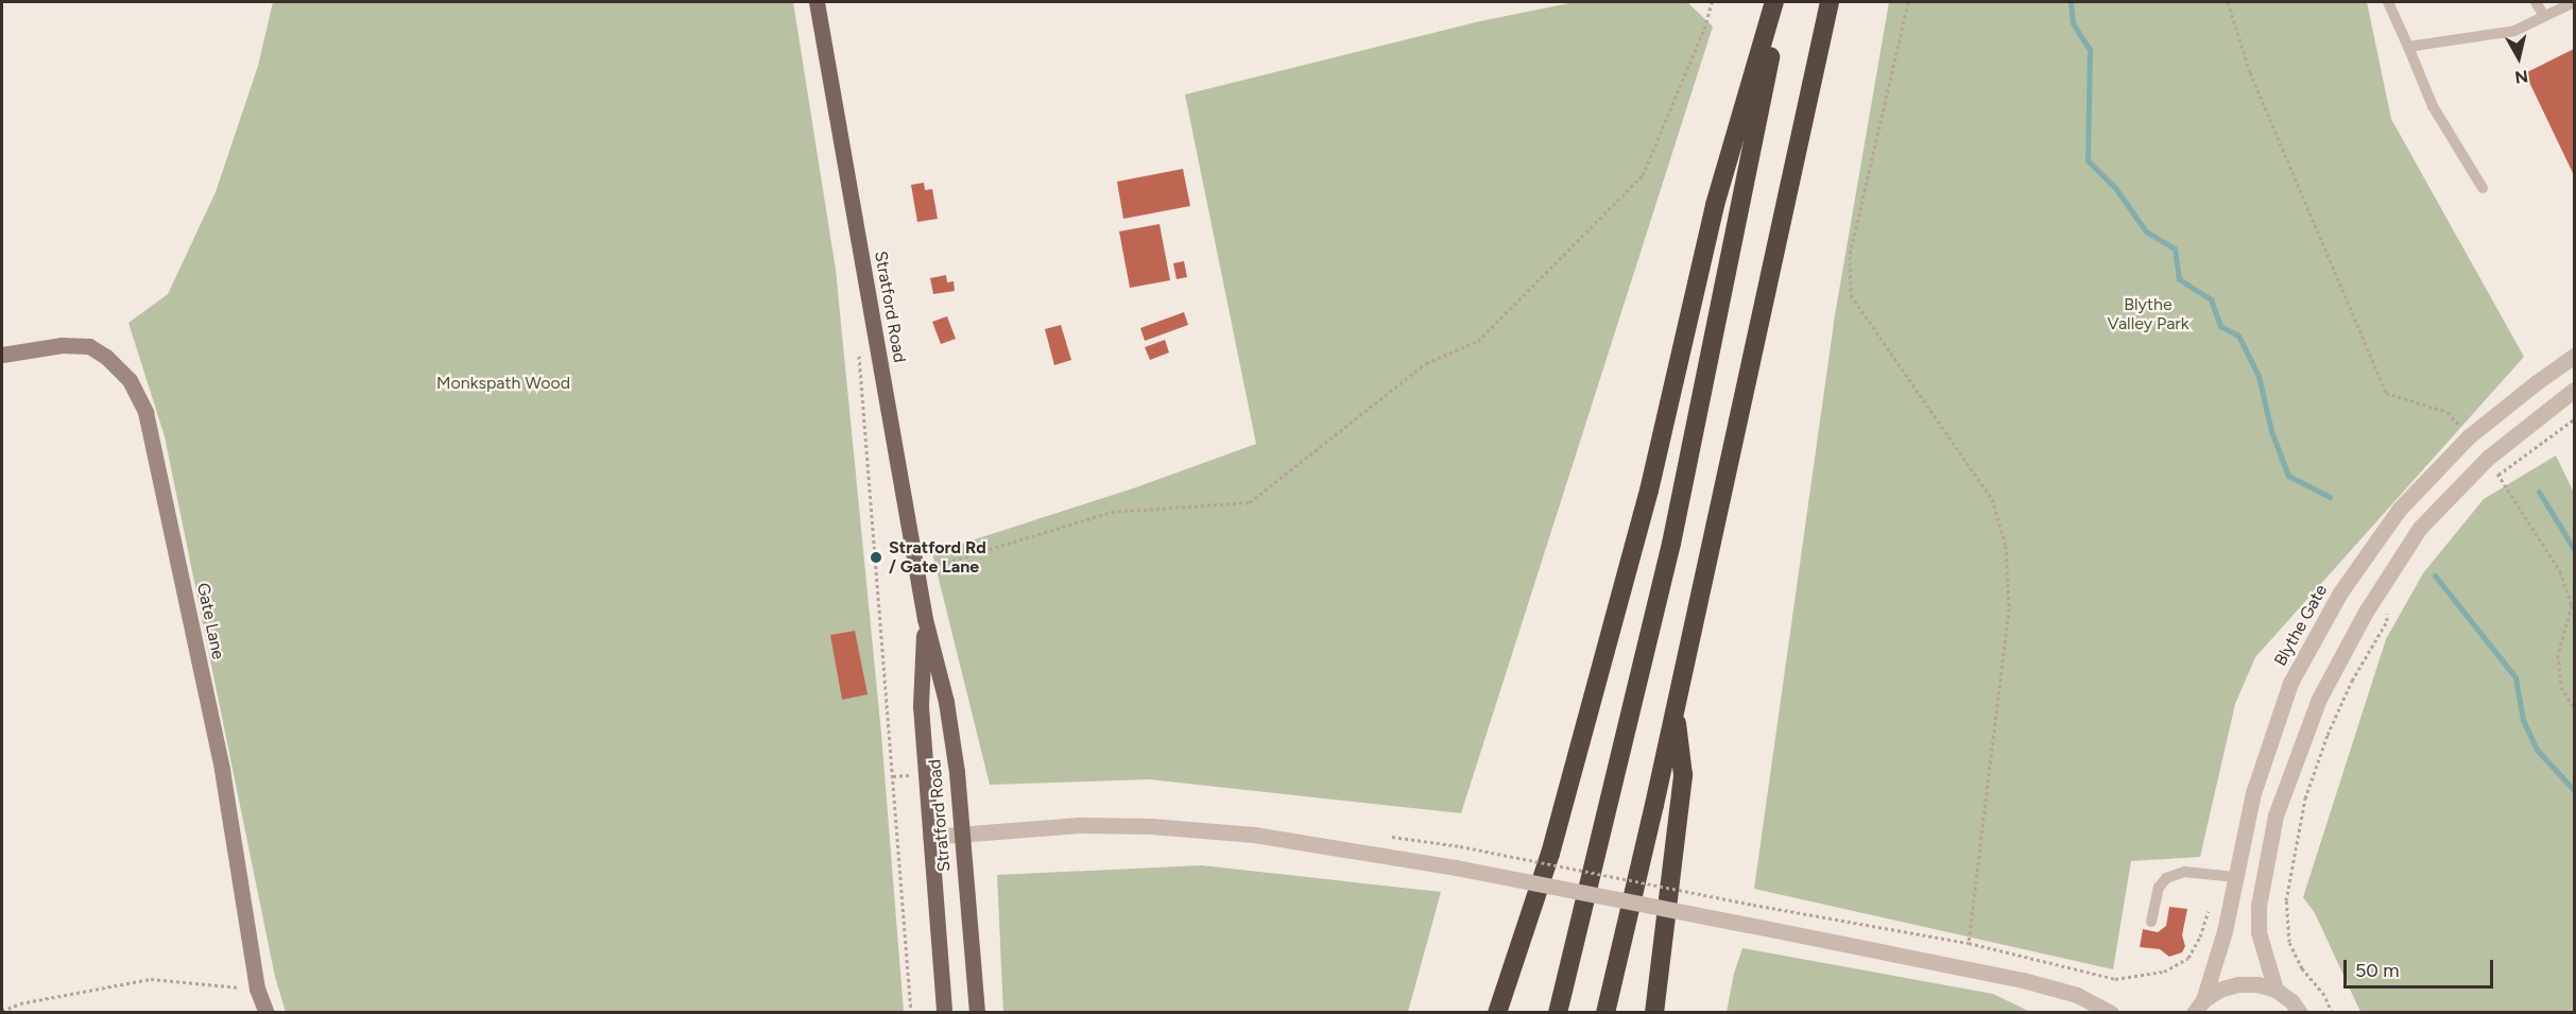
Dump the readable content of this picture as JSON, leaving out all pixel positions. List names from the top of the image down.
{
  "streets": {
    "main road": ["Stratford Road"],
    "street": ["Gate Lane", "Blythe Gate"]
  },
  "parks": ["Blythe Valley Park", "Monkspath Wood"],
  "places": ["Stratford Rd / Gate Lane"],
  "scale_bar": "50 m",
  "north": "bottom"
}
